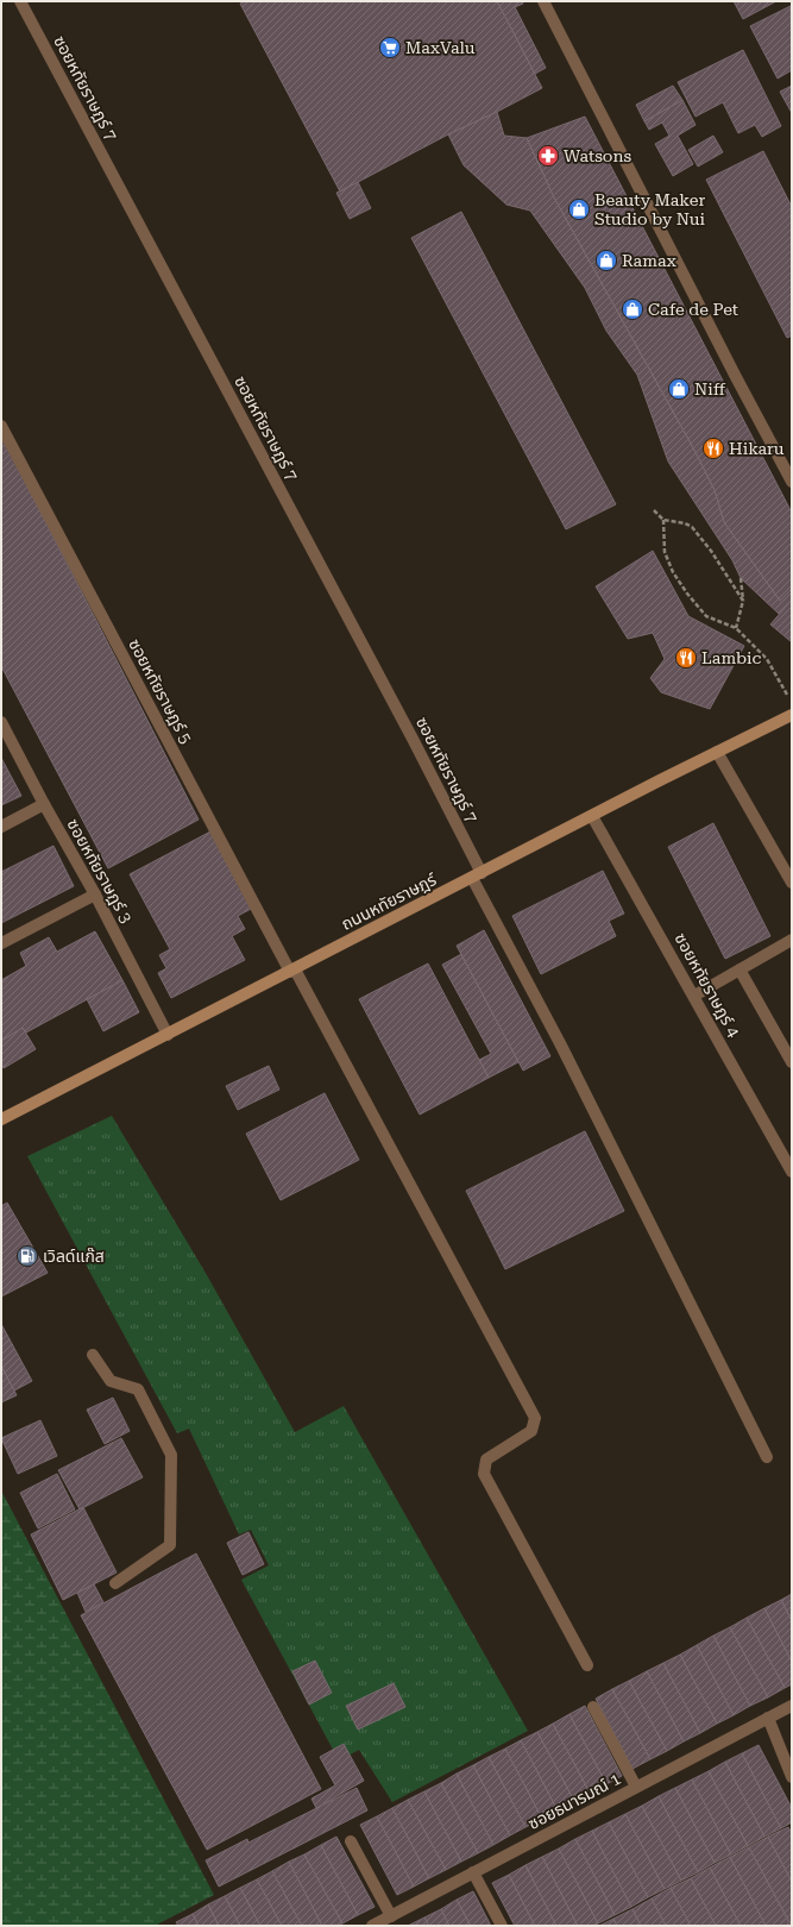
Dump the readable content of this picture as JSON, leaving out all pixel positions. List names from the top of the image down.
{
  "streets": {
    "main road": ["ถนนหทัยราษฎร์"],
    "street": [
      "ซอยหทัยราษฎร์ 7",
      "ซอยหทัยราษฎร์ 5",
      "ซอยหทัยราษฎร์ 3",
      "ซอยหทัยราษฎร์ 4",
      "ซอยธนารมณ์ 1"
    ]
  },
  "crossings": [
    ["ซอยหทัยราษฎร์ 7", "ถนนหทัยราษฎร์"],
    ["ซอยหทัยราษฎร์ 5", "ถนนหทัยราษฎร์"],
    ["ซอยหทัยราษฎร์ 3", "ถนนหทัยราษฎร์"],
    ["ถนนหทัยราษฎร์", "ซอยหทัยราษฎร์ 4"]
  ],
  "places": {
    "supermarket": ["MaxValu"],
    "pharmacy": ["Watsons"],
    "shop": [
      "Beauty Maker Studio by Nui",
      "Ramax",
      "Cafe de Pet",
      "Niff"
    ],
    "restaurant": ["Hikaru", "Lambic"],
    "fuel station": ["เวิลด์แก๊ส"]
  }
}
